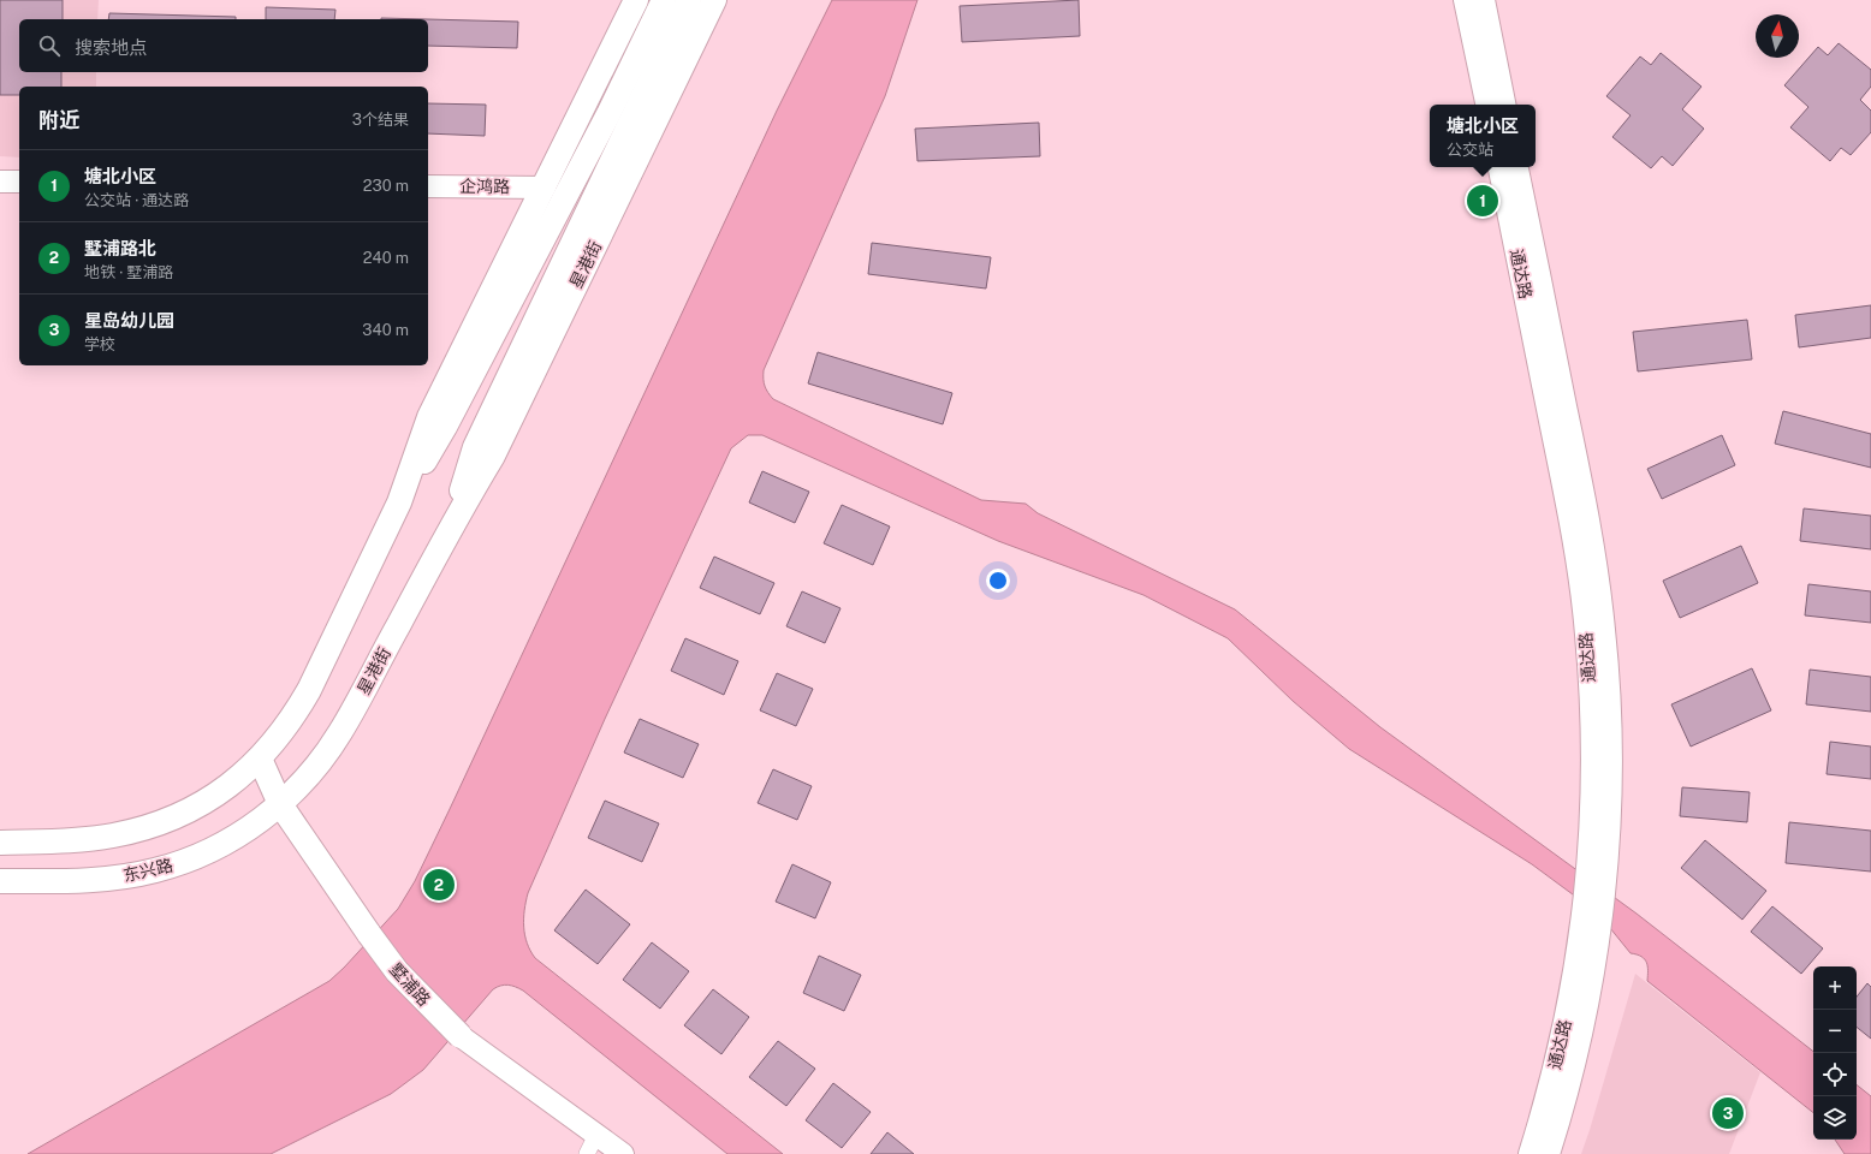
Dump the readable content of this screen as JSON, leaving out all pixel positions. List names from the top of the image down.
{
  "streets": {
    "main road": [
      "企鸿路",
      "星港街",
      "通达路",
      "东兴路",
      "墅浦路"
    ]
  },
  "crossings": [
    ["星港街", "东兴路"],
    ["星港街", "墅浦路"],
    ["东兴路", "墅浦路"]
  ],
  "north": "top",
  "page": {
    "search": "搜索地点",
    "heading": ["附近", "3个结果"],
    "popup": ["塘北小区", "公交站"],
    "list": [
      {
        "mark": "1",
        "name": "塘北小区",
        "note": "公交站 · 通达路",
        "value": "230 m"
      },
      {
        "mark": "2",
        "name": "墅浦路北",
        "note": "地铁 · 墅浦路",
        "value": "240 m"
      },
      {
        "mark": "3",
        "name": "星岛幼儿园",
        "note": "学校",
        "value": "340 m"
      }
    ],
    "pins": ["1", "2", "3"],
    "map_buttons": ["+", "−"]
  }
}
